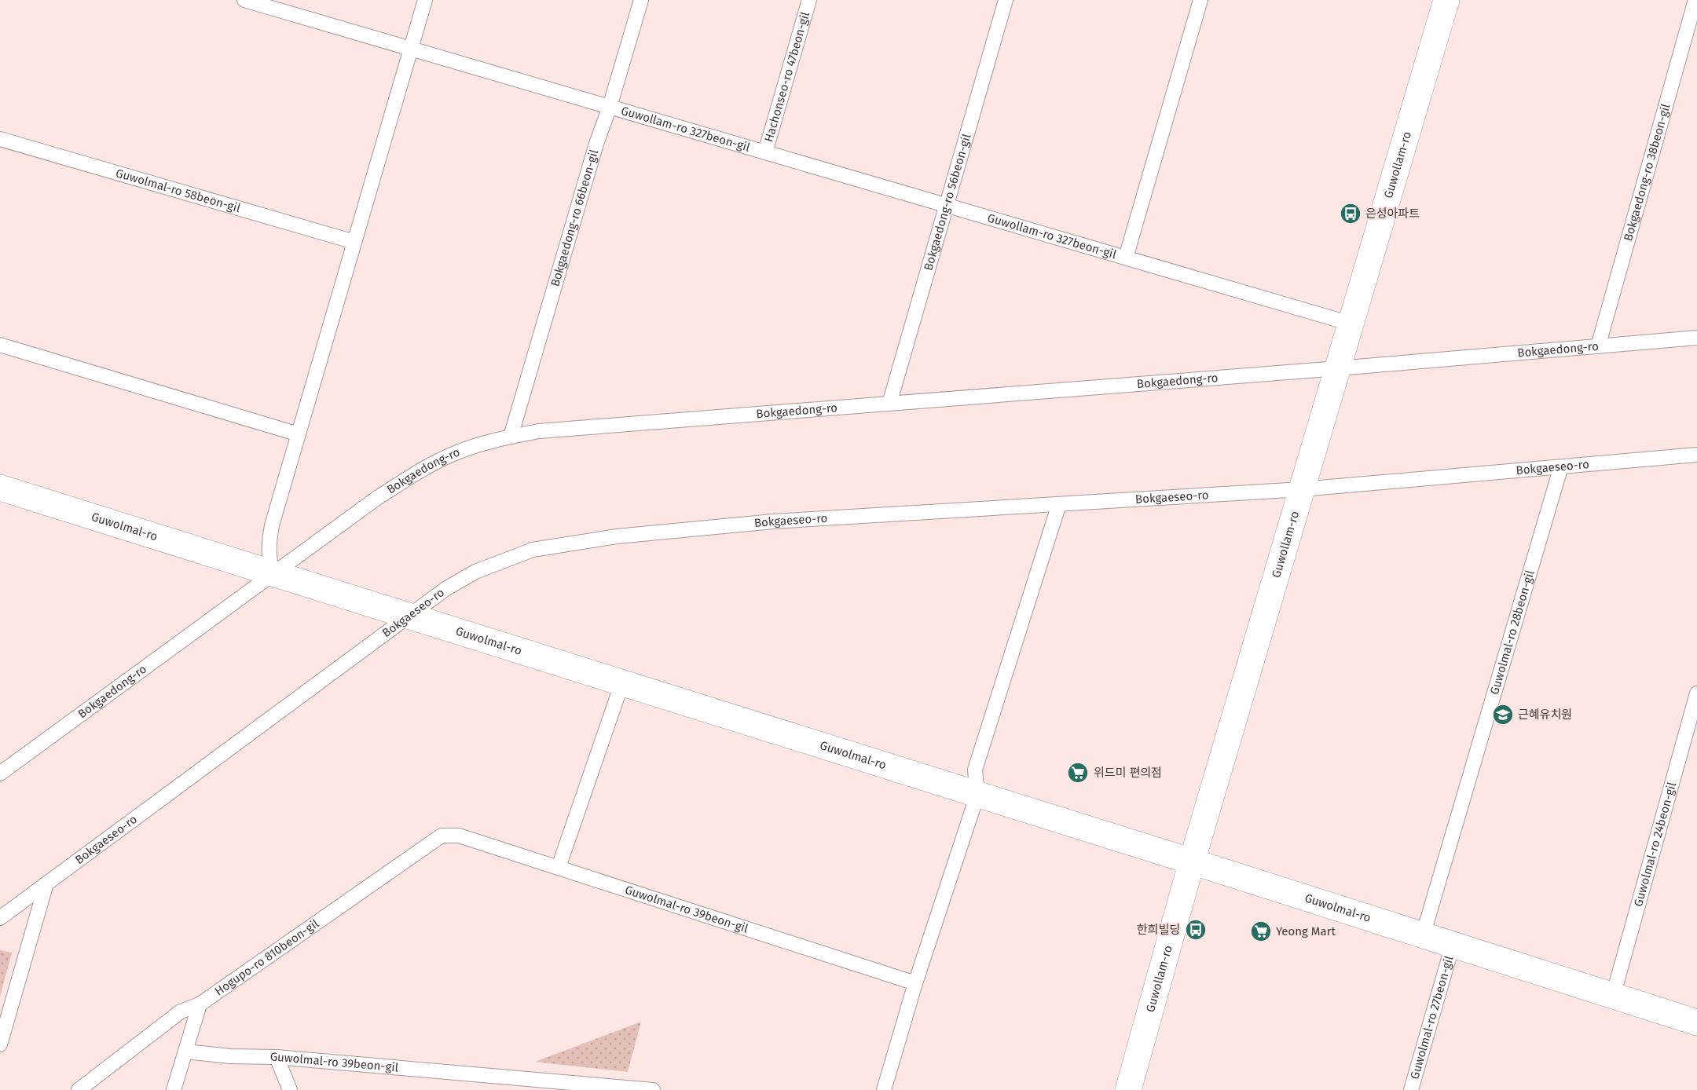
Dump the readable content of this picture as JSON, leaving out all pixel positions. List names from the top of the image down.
{
  "streets": {
    "street": ["Guwollam-ro", "Guwolmal-ro"],
    "lane": [
      "Hachonseo-ro 47beon-gil",
      "Guwollam-ro 327beon-gil",
      "Bokgaedong-ro 38beon-gil",
      "Guwolmal-ro 58beon-gil",
      "Bokgaedong-ro 56beon-gil",
      "Bokgaedong-ro 66beon-gil",
      "Bokgaedong-ro",
      "Bokgaeseo-ro",
      "Guwolmal-ro 28beon-gil",
      "Guwolmal-ro 24beon-gil",
      "Guwolmal-ro 39beon-gil",
      "Hogupo-ro 810beon-gil",
      "Guwolmal-ro 27beon-gil"
    ]
  },
  "crossings": [
    ["Hachonseo-ro 47beon-gil", "Guwollam-ro 327beon-gil"],
    ["Guwollam-ro 327beon-gil", "Guwollam-ro"],
    ["Guwollam-ro 327beon-gil", "Bokgaedong-ro 56beon-gil"],
    ["Guwollam-ro 327beon-gil", "Bokgaedong-ro 66beon-gil"],
    ["Guwollam-ro", "Bokgaedong-ro"],
    ["Guwollam-ro", "Bokgaeseo-ro"],
    ["Guwollam-ro", "Guwolmal-ro"],
    ["Bokgaedong-ro 38beon-gil", "Bokgaedong-ro"],
    ["Bokgaedong-ro 56beon-gil", "Bokgaedong-ro"],
    ["Bokgaedong-ro 66beon-gil", "Bokgaedong-ro"],
    ["Bokgaedong-ro", "Guwolmal-ro"],
    ["Bokgaeseo-ro", "Guwolmal-ro"],
    ["Bokgaeseo-ro", "Guwolmal-ro 28beon-gil"],
    ["Guwolmal-ro", "Guwolmal-ro 28beon-gil"],
    ["Guwolmal-ro", "Guwolmal-ro 24beon-gil"],
    ["Guwolmal-ro", "Guwolmal-ro 27beon-gil"],
    ["Guwolmal-ro 39beon-gil", "Hogupo-ro 810beon-gil"]
  ],
  "places": {
    "bus stop": ["은성아파트", "한희빌딩"],
    "school or university": ["근혜유치원"],
    "supermarket": ["위드미 편의점", "Yeong Mart"]
  }
}
